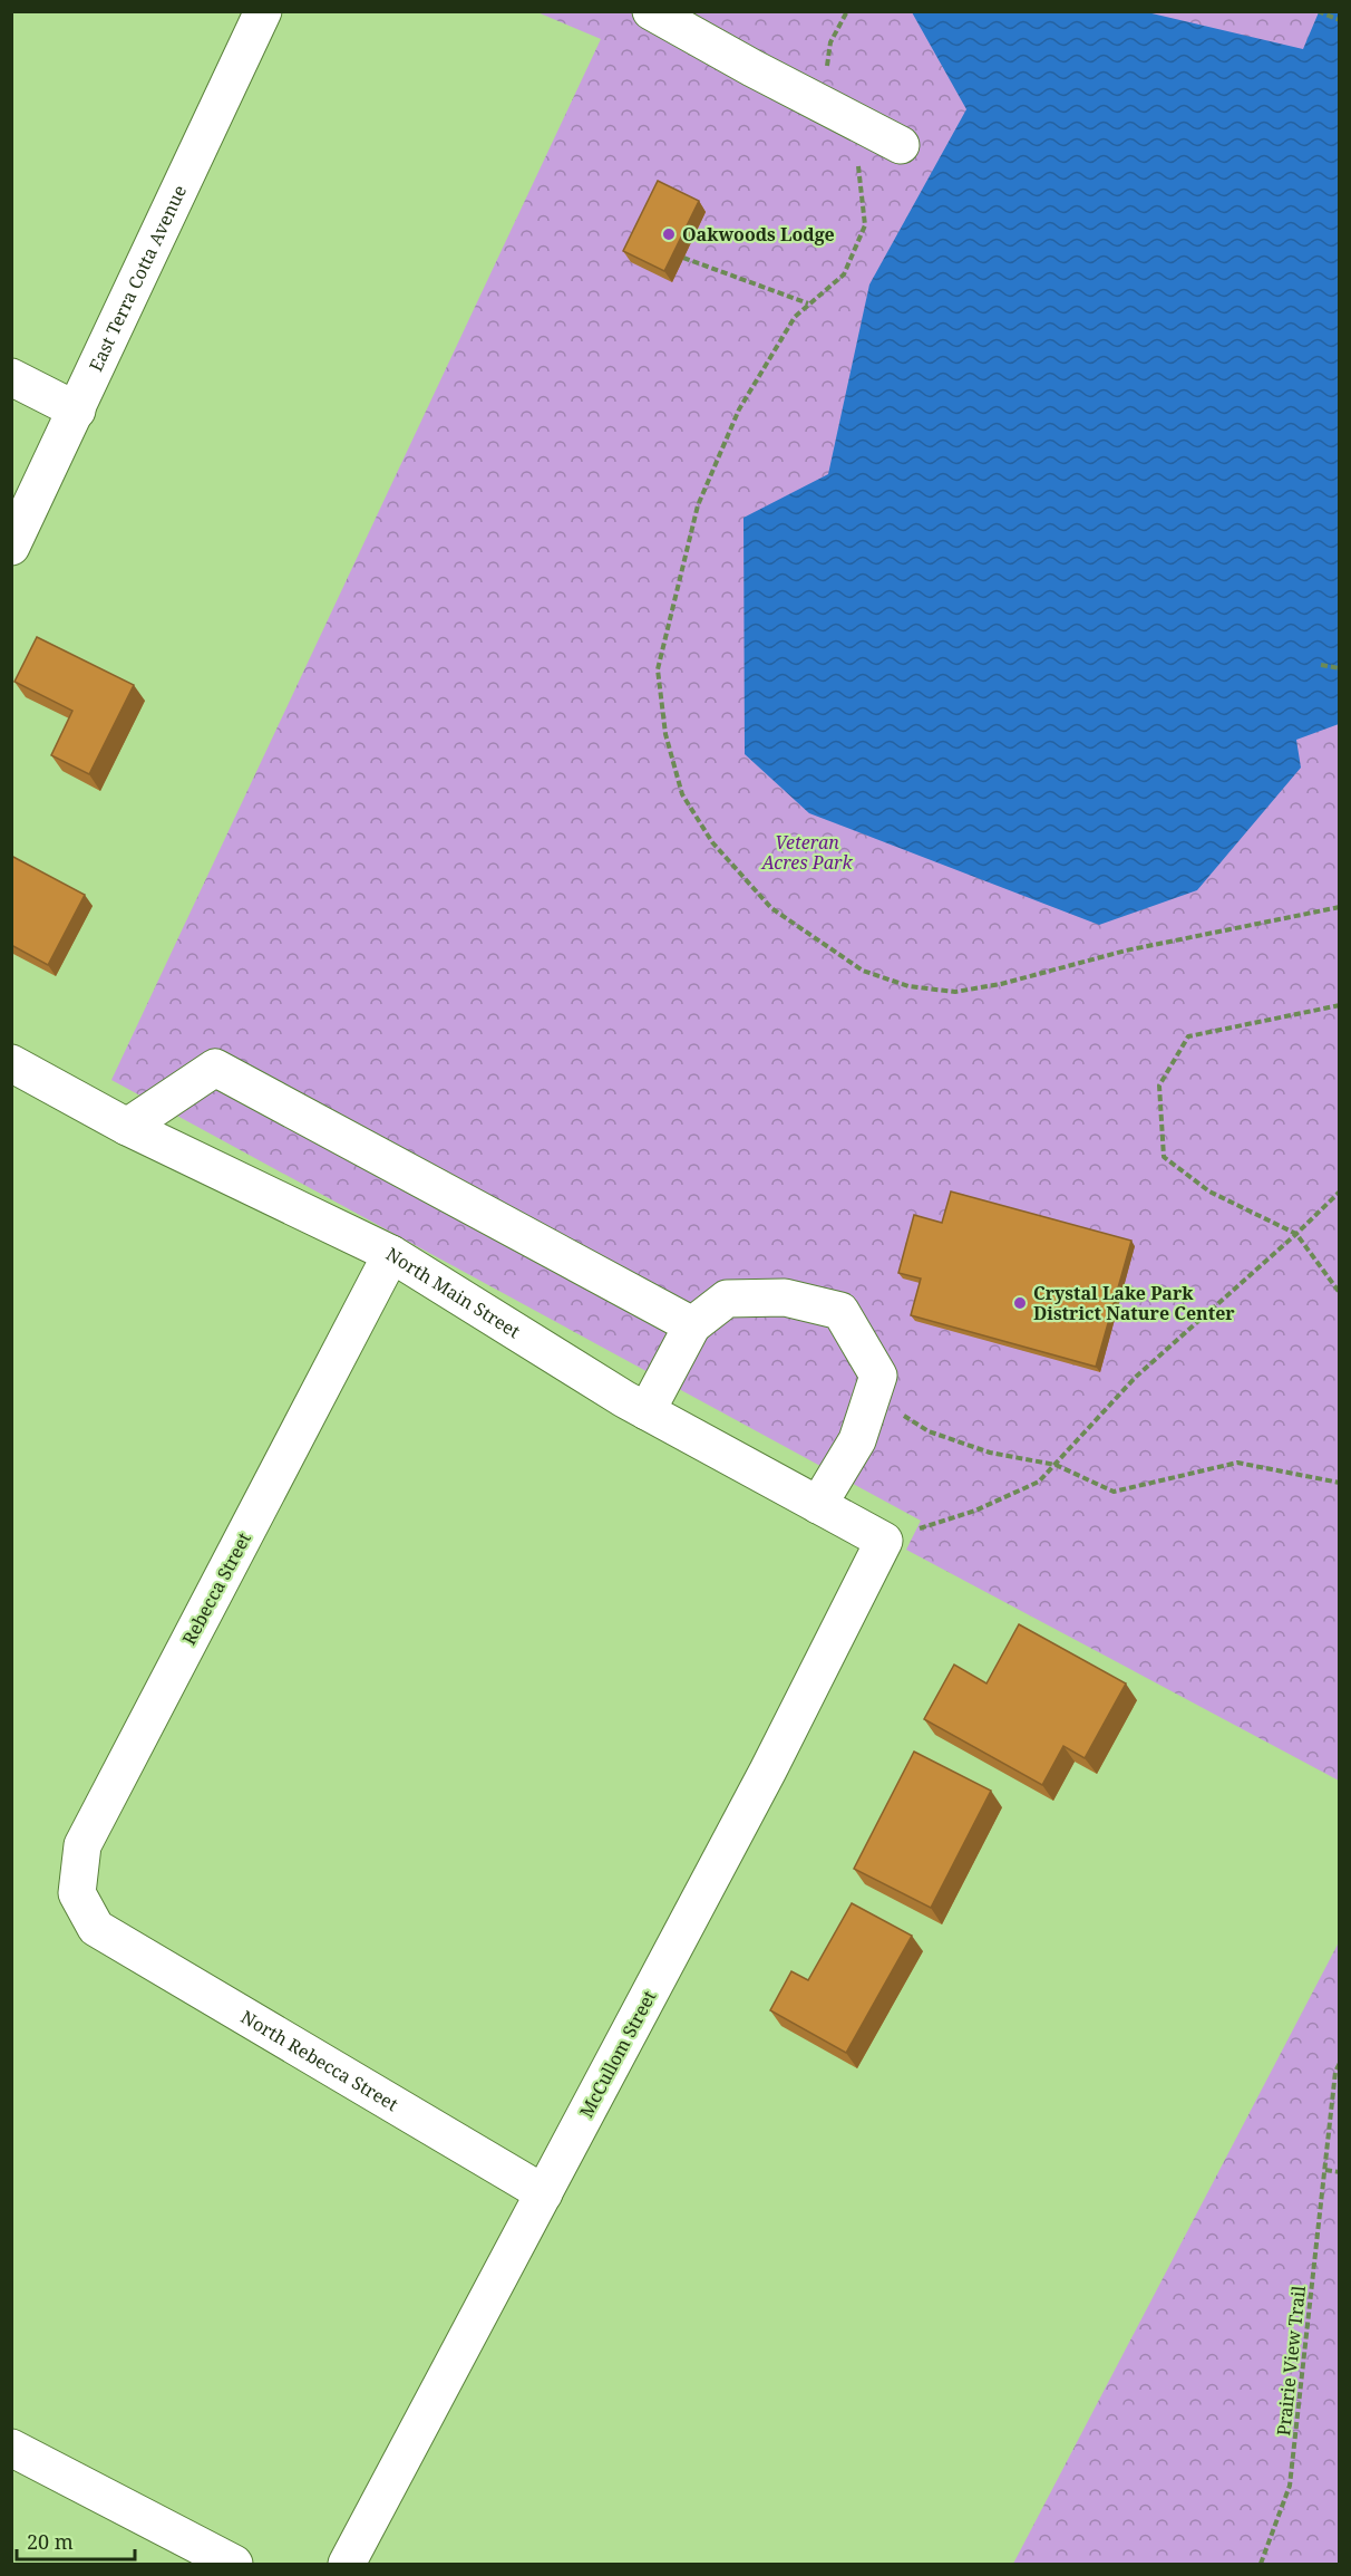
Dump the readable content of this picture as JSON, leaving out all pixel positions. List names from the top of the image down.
{
  "streets": {
    "street": [
      "East Terra Cotta Avenue",
      "North Main Street",
      "Rebecca Street",
      "McCullom Street",
      "North Rebecca Street"
    ],
    "path": ["Prairie View Trail"]
  },
  "crossings": [
    ["North Main Street", "Rebecca Street"],
    ["North Main Street", "McCullom Street"],
    ["Rebecca Street", "North Rebecca Street"],
    ["McCullom Street", "North Rebecca Street"]
  ],
  "parks": ["Veteran Acres Park"],
  "places": ["Oakwoods Lodge", "Crystal Lake Park District Nature Center"],
  "scale_bar": "20 m"
}
